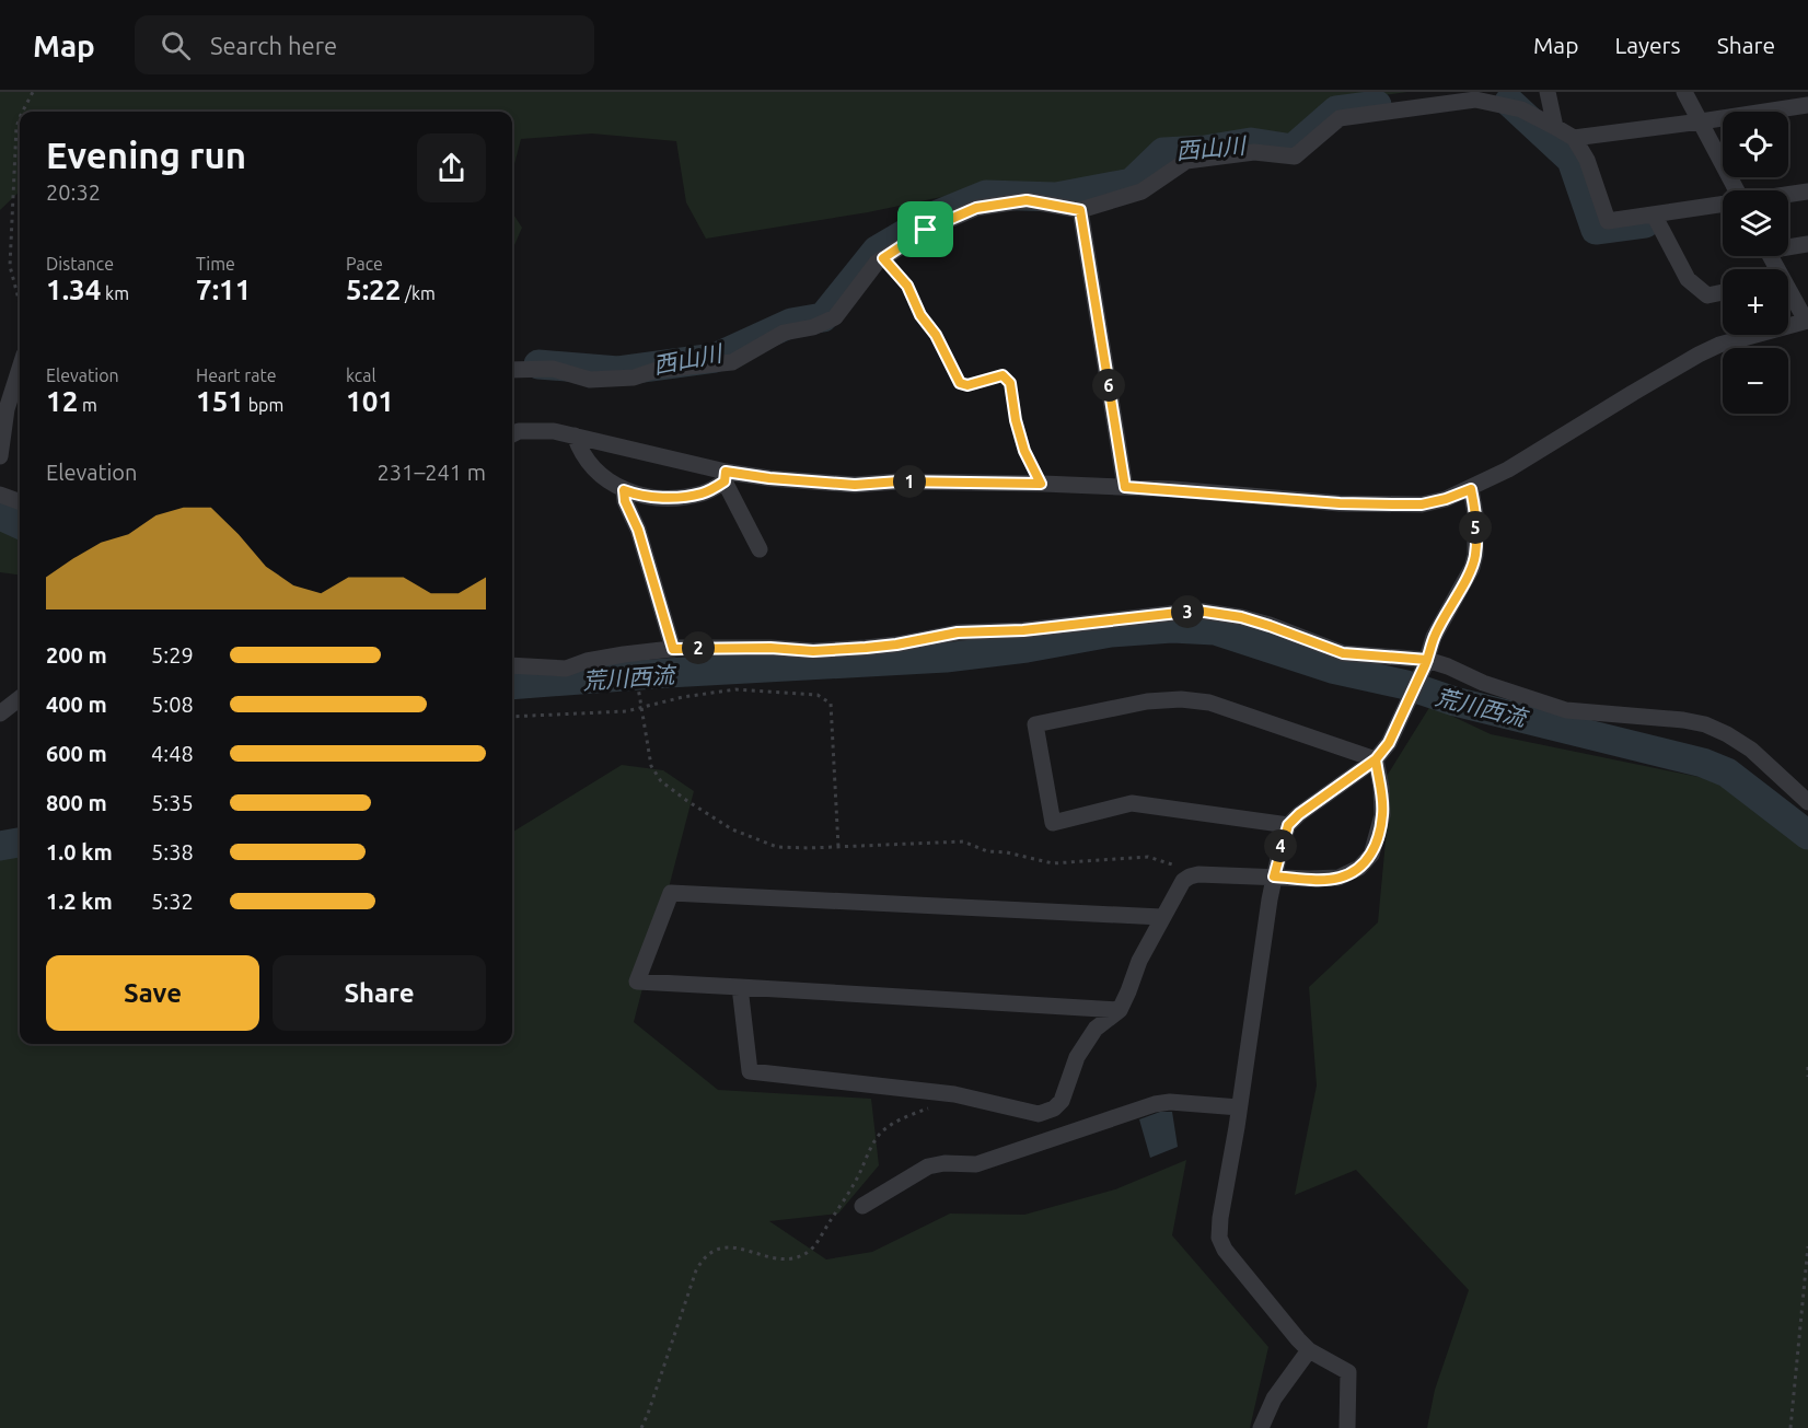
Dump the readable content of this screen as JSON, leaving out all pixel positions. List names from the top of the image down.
{
  "water": ["西山川", "荒川西流"],
  "page": {
    "header": "Map",
    "search": "Search here",
    "nav": ["Map", "Layers", "Share"],
    "map_buttons": ["+", "−"],
    "heading": ["Evening run", "20:32"],
    "stats": [
      ["Distance", "1.34 km"],
      ["Time", "7:11"],
      ["Pace", "5:22 /km"],
      ["Elevation", "12 m"],
      ["Heart rate", "151 bpm"],
      ["kcal", "101"]
    ],
    "pins": [
      "6",
      "1",
      "5",
      "3",
      "2",
      "4"
    ],
    "chart": ["Elevation", "231–241 m"],
    "list": [
      {
        "name": "200 m",
        "note": "5:29"
      },
      {
        "name": "400 m",
        "note": "5:08"
      },
      {
        "name": "600 m",
        "note": "4:48"
      },
      {
        "name": "800 m",
        "note": "5:35"
      },
      {
        "name": "1.0 km",
        "note": "5:38"
      },
      {
        "name": "1.2 km",
        "note": "5:32"
      }
    ],
    "buttons": ["Save", "Share"]
  }
}
